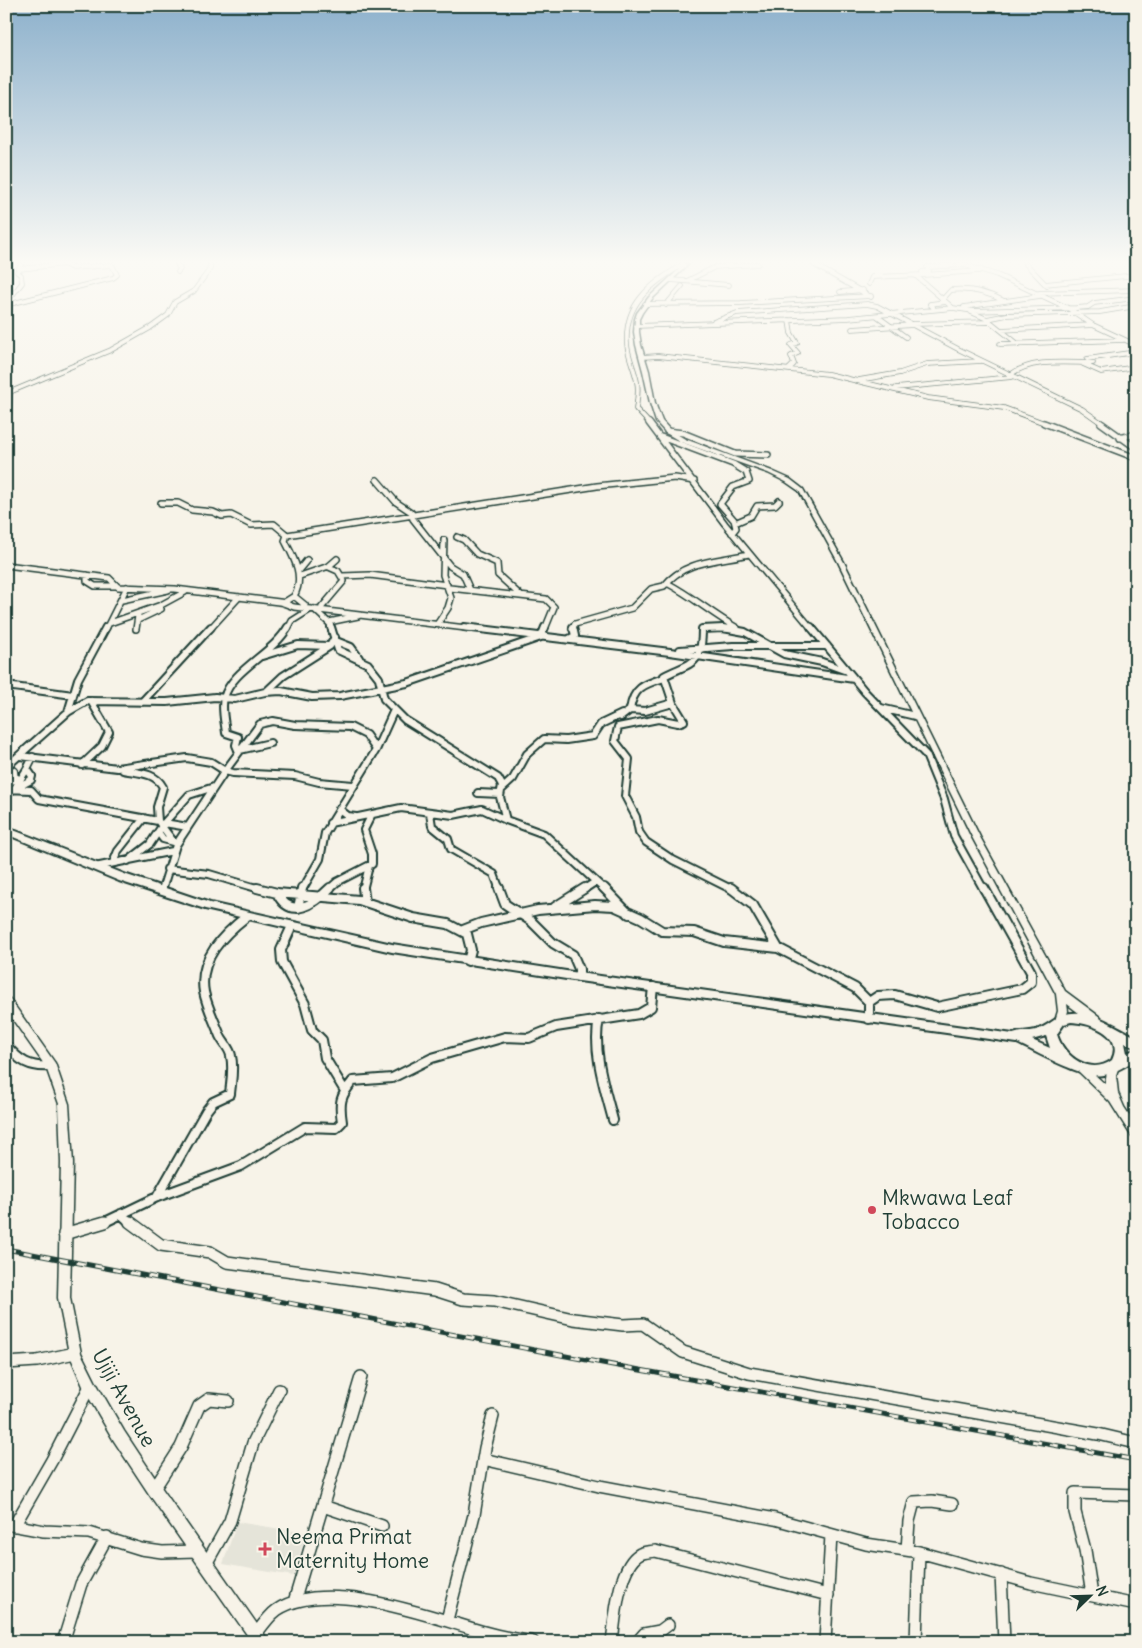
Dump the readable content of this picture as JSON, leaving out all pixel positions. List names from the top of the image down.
{
  "streets": {
    "main road": ["Ujiji Avenue"]
  },
  "places": {
    "other": ["Mkwawa Leaf Tobacco"],
    "health": ["Neema Primat Maternity Home"]
  },
  "north": "top right"
}
